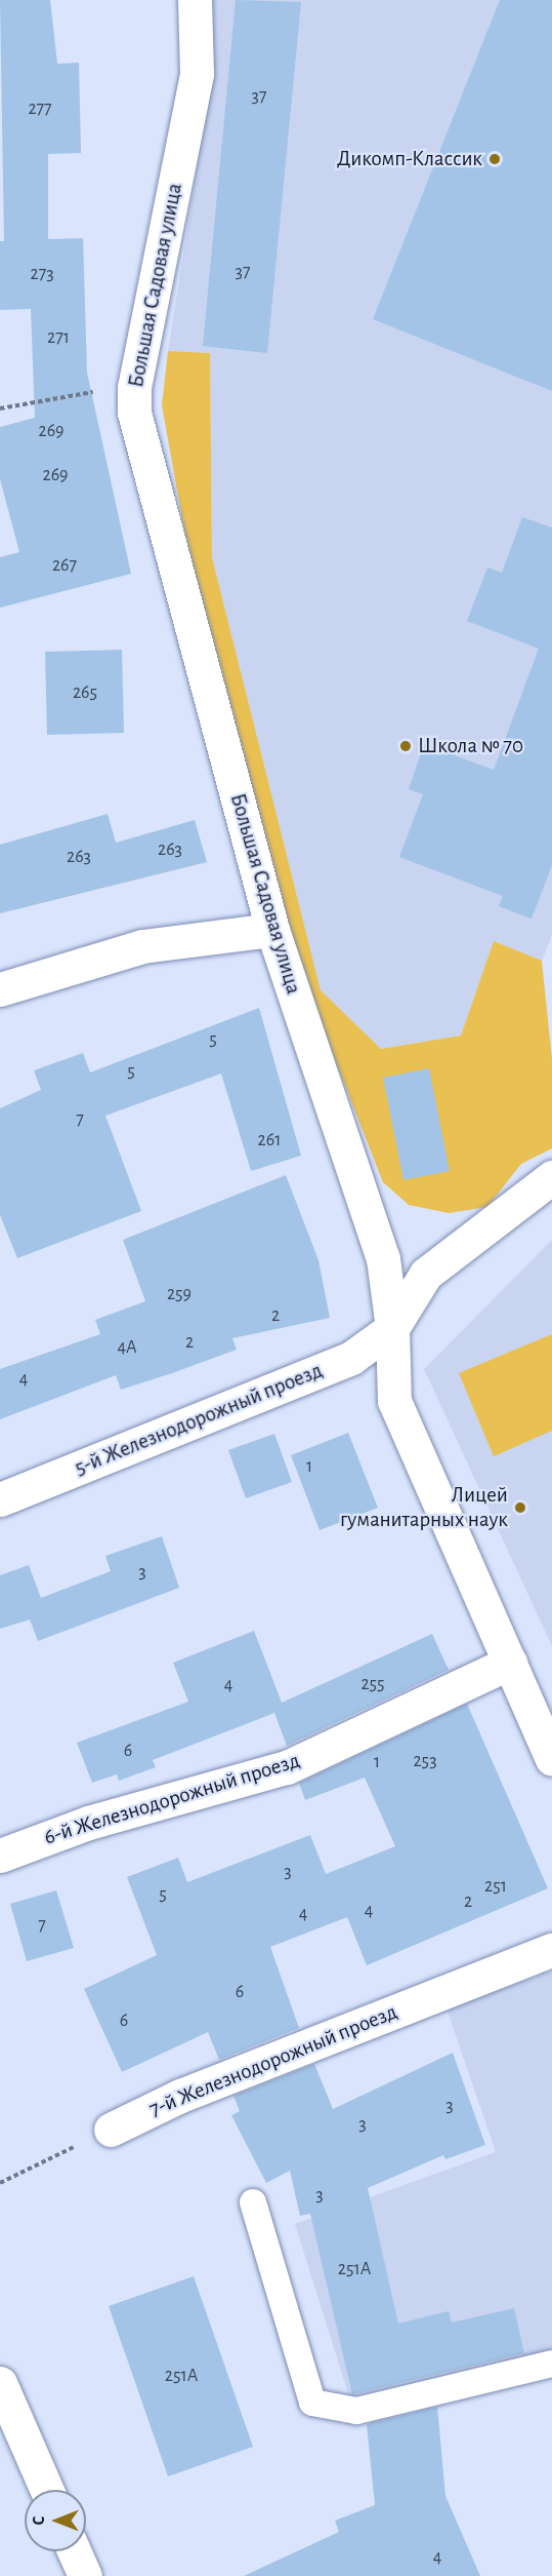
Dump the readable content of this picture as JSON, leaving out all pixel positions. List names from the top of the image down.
{
  "streets": {
    "street": [
      "Большая Садовая улица",
      "5-й Железнодорожный проезд",
      "6-й Железнодорожный проезд",
      "7-й Железнодорожный проезд"
    ]
  },
  "crossings": [
    ["Большая Садовая улица", "5-й Железнодорожный проезд"],
    ["Большая Садовая улица", "6-й Железнодорожный проезд"]
  ],
  "places": ["Дикомп-Классик", "Школа № 70", "Лицей гуманитарных наук"],
  "house_numbers": [
    "37",
    "277",
    "37",
    "273",
    "271",
    "269",
    "269",
    "267",
    "265",
    "263",
    "263",
    "5",
    "5",
    "7",
    "261",
    "259",
    "2",
    "2",
    "4А",
    "4",
    "1",
    "3",
    "255",
    "4",
    "6",
    "253",
    "1",
    "3",
    "251",
    "5",
    "2",
    "4",
    "4",
    "7",
    "6",
    "6",
    "3",
    "3",
    "3",
    "251А",
    "251А",
    "4"
  ],
  "north": "left"
}
